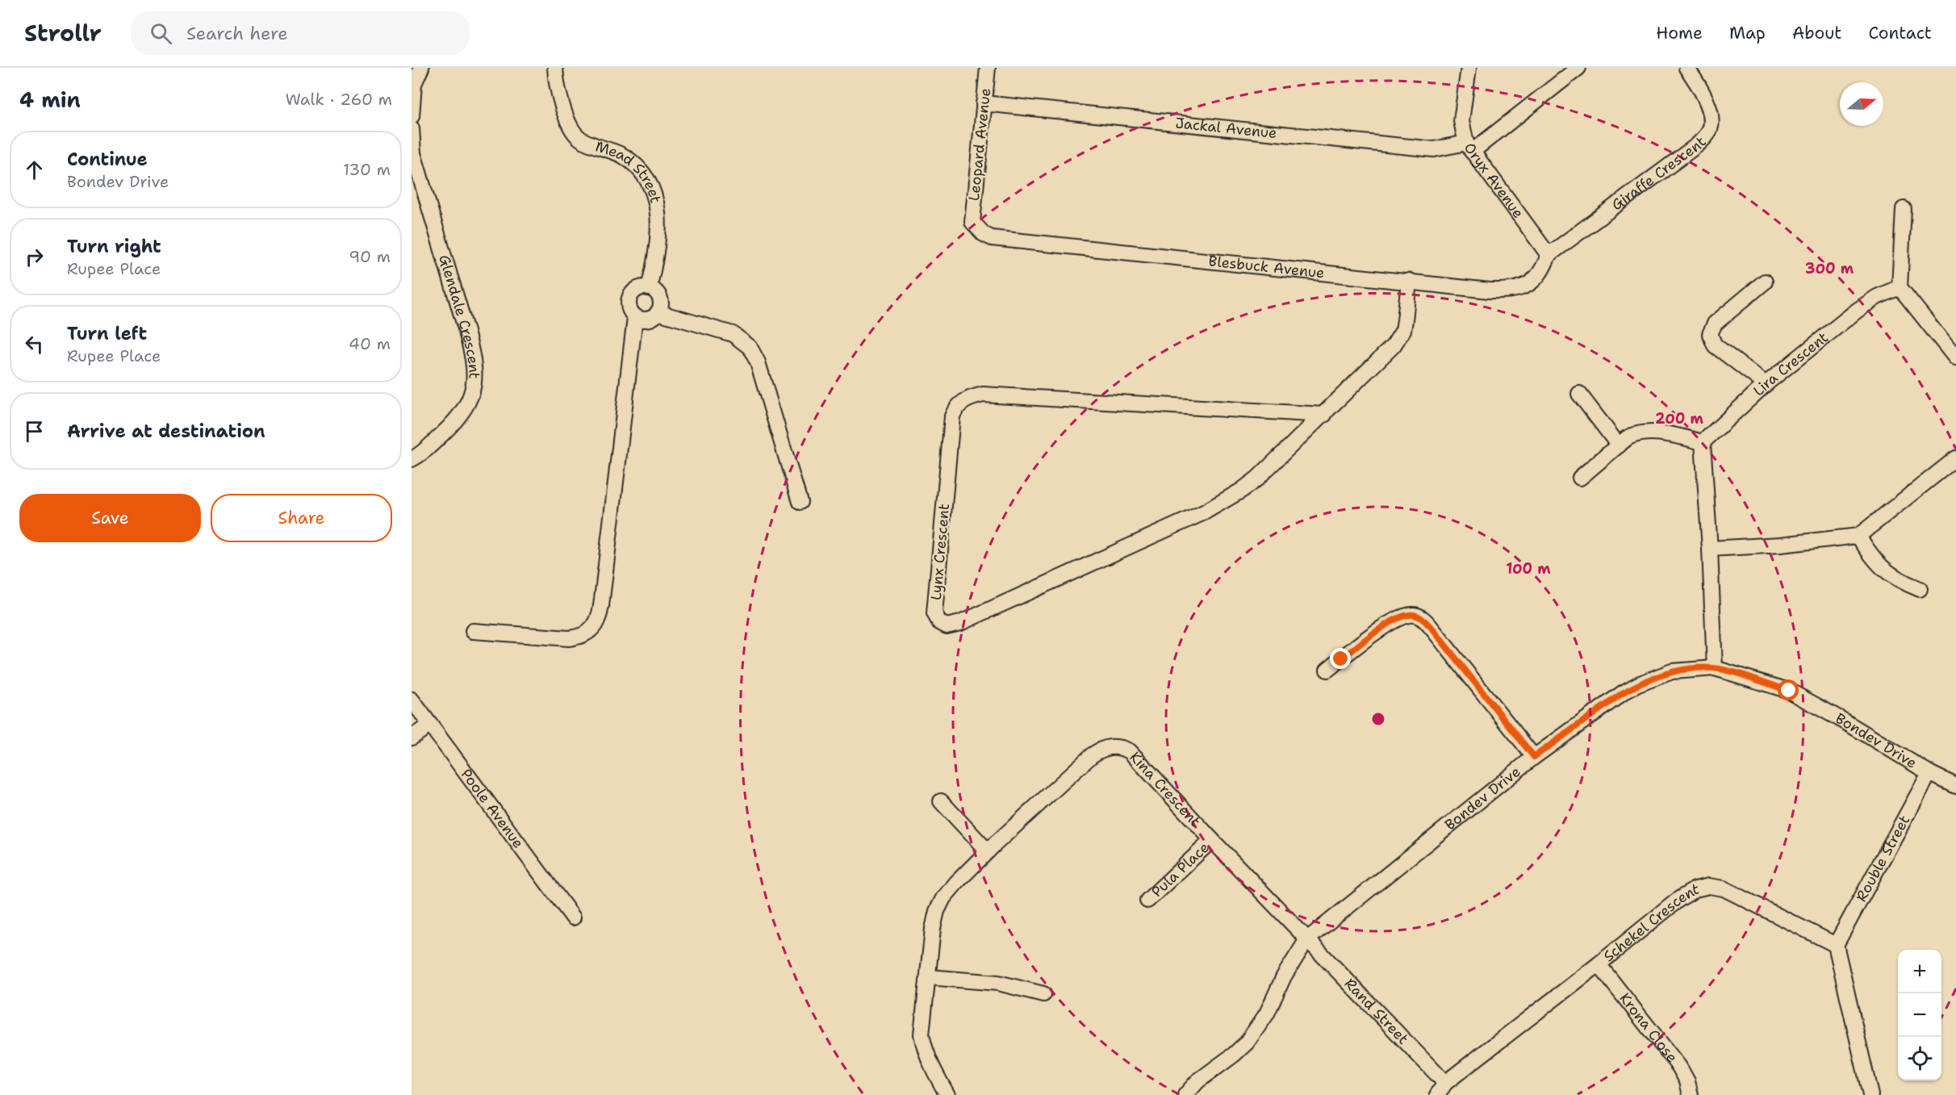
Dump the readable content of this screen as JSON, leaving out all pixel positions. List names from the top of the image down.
{
  "streets": {
    "street": [
      "Jackal Avenue",
      "Leopard Avenue",
      "Giraffe Crescent",
      "Mead Street",
      "Oryx Avenue",
      "Blesbuck Avenue",
      "Glendale Crescent",
      "Lira Crescent",
      "Lynx Crescent",
      "Bondev Drive",
      "Kina Crescent",
      "Poole Avenue",
      "Rouble Street",
      "Pula Place",
      "Schekel Crescent",
      "Rand Street",
      "Krona Close"
    ]
  },
  "crossings": [
    ["Jackal Avenue", "Leopard Avenue"],
    ["Jackal Avenue", "Oryx Avenue"],
    ["Leopard Avenue", "Blesbuck Avenue"],
    ["Giraffe Crescent", "Oryx Avenue"],
    ["Giraffe Crescent", "Blesbuck Avenue"],
    ["Oryx Avenue", "Blesbuck Avenue"],
    ["Blesbuck Avenue", "Lynx Crescent"],
    ["Bondev Drive", "Kina Crescent"],
    ["Bondev Drive", "Rouble Street"],
    ["Bondev Drive", "Rand Street"],
    ["Kina Crescent", "Pula Place"],
    ["Kina Crescent", "Rand Street"],
    ["Rouble Street", "Schekel Crescent"],
    ["Schekel Crescent", "Rand Street"],
    ["Schekel Crescent", "Krona Close"]
  ],
  "north": "right",
  "page": {
    "header": "Strollr",
    "search": "Search here",
    "nav": [
      "Home",
      "Map",
      "About",
      "Contact"
    ],
    "heading": ["4 min", "Walk · 260 m"],
    "list": [
      ["Continue", "Bondev Drive", "130 m"],
      ["Turn right", "Rupee Place", "90 m"],
      ["Turn left", "Rupee Place", "40 m"],
      "Arrive at destination"
    ],
    "buttons": ["Save", "Share"],
    "map_buttons": ["+", "−"]
  },
  "rings": ["300 m", "200 m", "100 m"]
}
